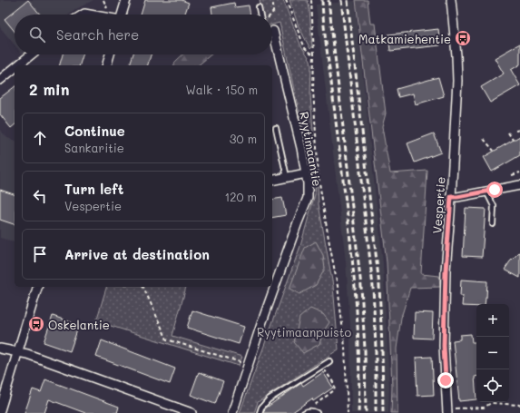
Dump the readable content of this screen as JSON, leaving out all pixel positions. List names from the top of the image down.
{
  "streets": {
    "street": ["Ryytimaantie", "Vespertie"]
  },
  "parks": ["Ryytimaanpuisto"],
  "places": {
    "bus stop": ["Matkamiehentie", "Oskelantie"]
  },
  "page": {
    "search": "Search here",
    "heading": ["2 min", "Walk · 150 m"],
    "list": [
      ["Continue", "Sankaritie", "30 m"],
      ["Turn left", "Vespertie", "120 m"],
      "Arrive at destination"
    ],
    "map_buttons": ["+", "−"]
  }
}
